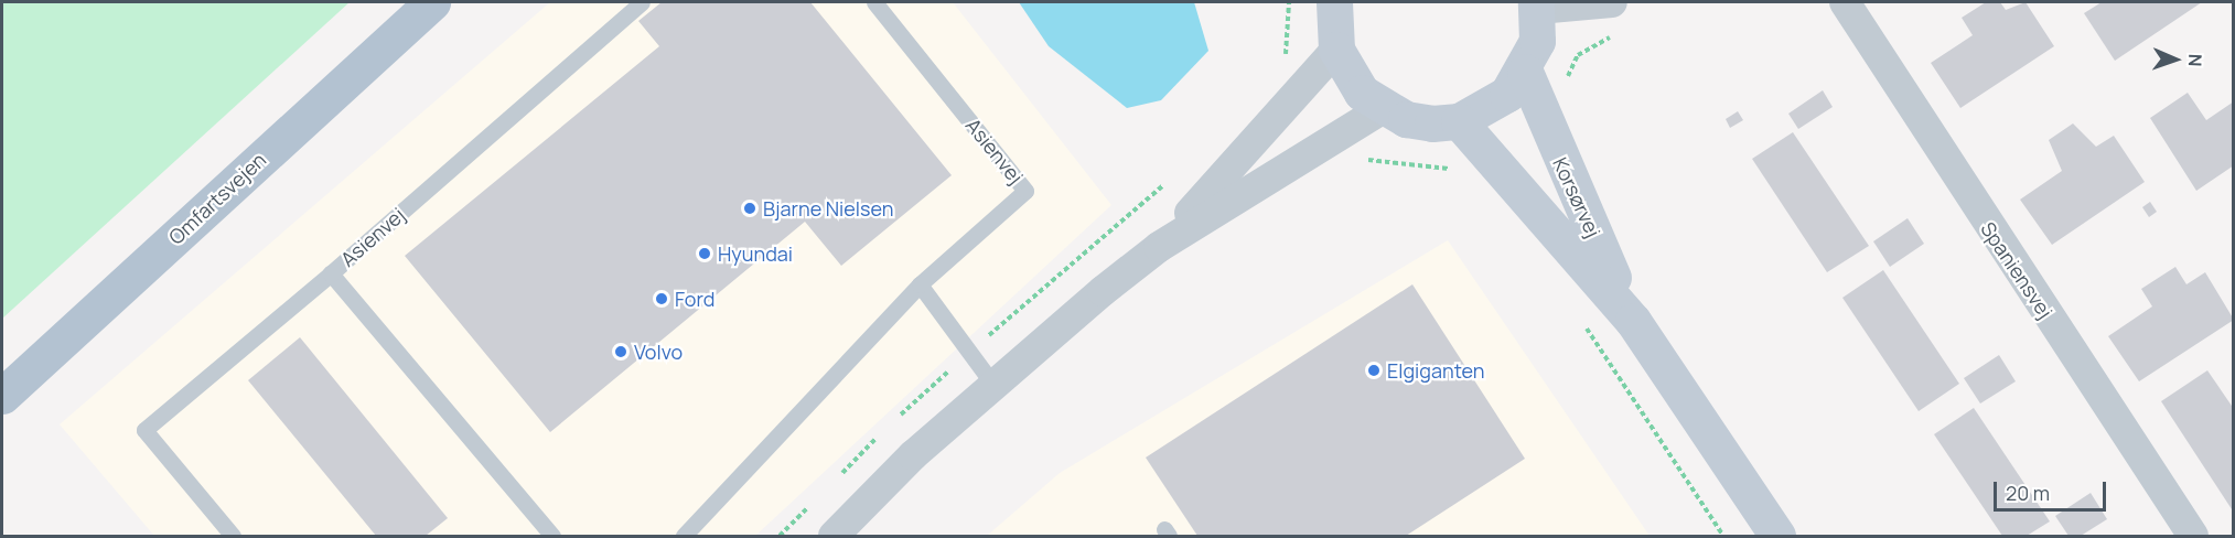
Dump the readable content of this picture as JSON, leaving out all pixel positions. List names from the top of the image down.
{
  "streets": {
    "main road": ["Korsørvej", "Omfartsvejen"],
    "street": ["Spaniensvej"],
    "lane": ["Asienvej"]
  },
  "places": [
    "Bjarne Nielsen",
    "Hyundai",
    "Ford",
    "Volvo",
    "Elgiganten"
  ],
  "scale_bar": "20 m",
  "north": "right"
}
